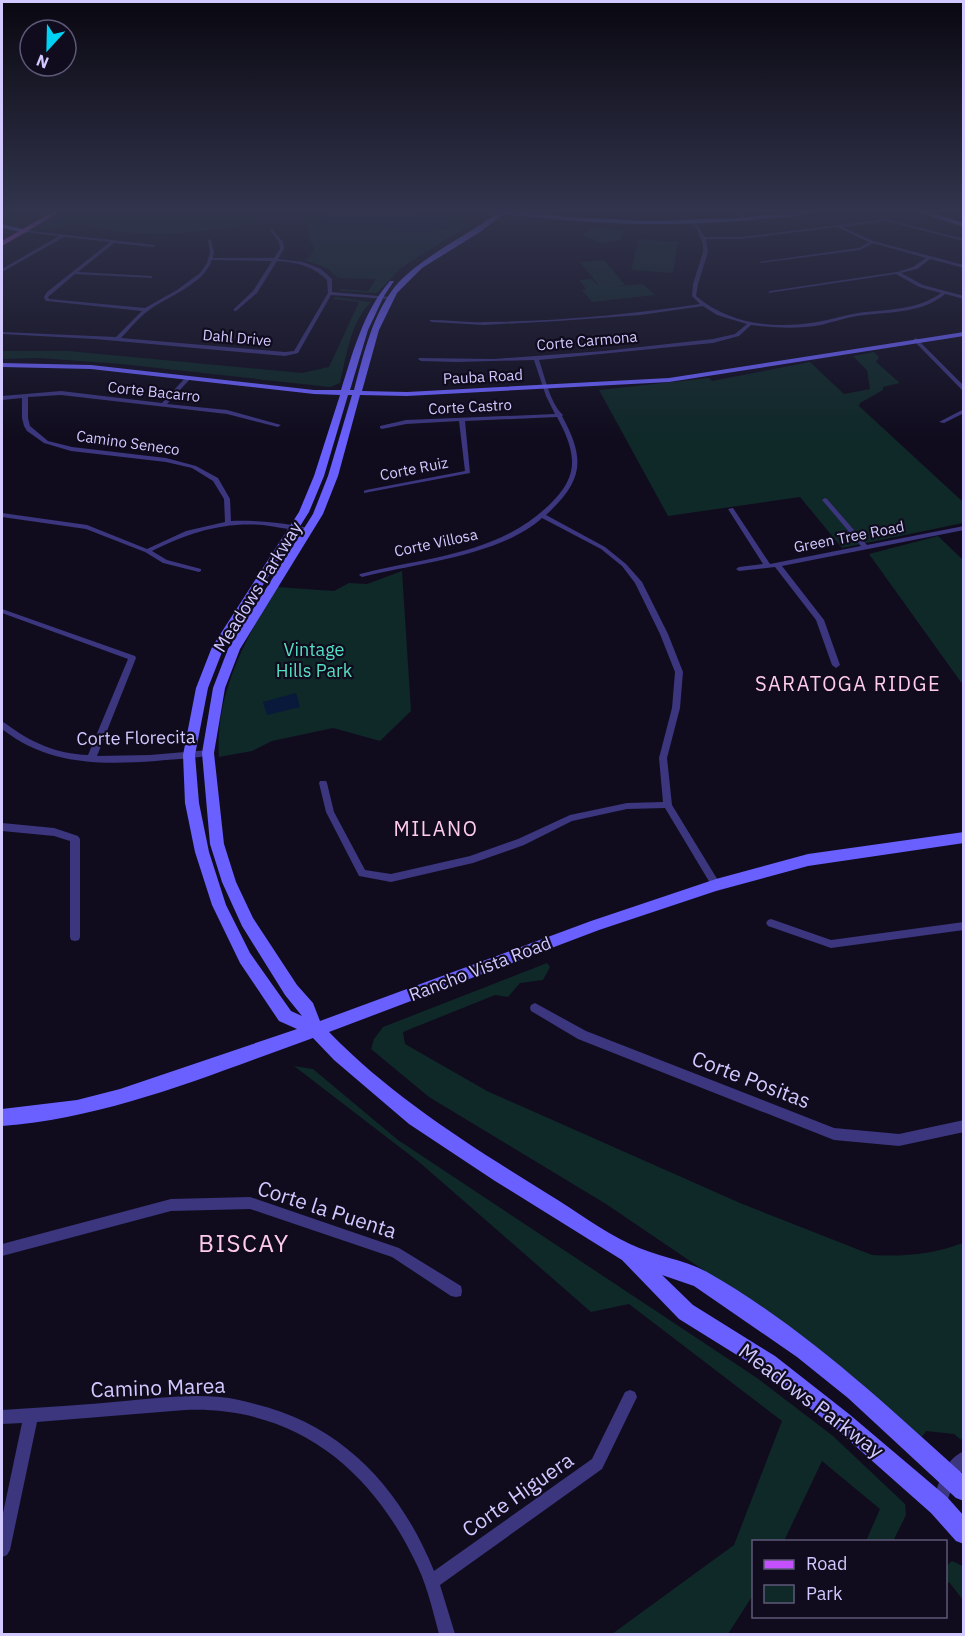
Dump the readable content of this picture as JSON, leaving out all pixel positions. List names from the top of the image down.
{
  "streets": {
    "main road": ["Pauba Road", "Meadows Parkway", "Rancho Vista Road"],
    "street": [
      "Dahl Drive",
      "Corte Carmona",
      "Corte Bacarro",
      "Corte Castro",
      "Camino Seneco",
      "Corte Ruiz",
      "Green Tree Road",
      "Corte Villosa",
      "Corte Florecita",
      "Corte Positas",
      "Corte la Puenta",
      "Camino Marea",
      "Corte Higuera"
    ]
  },
  "crossings": [
    ["Corte Carmona", "Corte Villosa"],
    ["Pauba Road", "Corte Villosa"],
    ["Pauba Road", "Meadows Parkway"],
    ["Corte Bacarro", "Camino Seneco"],
    ["Corte Castro", "Corte Ruiz"],
    ["Corte Castro", "Corte Villosa"],
    ["Meadows Parkway", "Corte Florecita"],
    ["Meadows Parkway", "Rancho Vista Road"],
    ["Camino Marea", "Corte Higuera"]
  ],
  "districts": ["SARATOGA RIDGE", "MILANO", "BISCAY"],
  "parks": ["Vintage Hills Park"],
  "legend": ["Road", "Park"],
  "north": "bottom"
}
